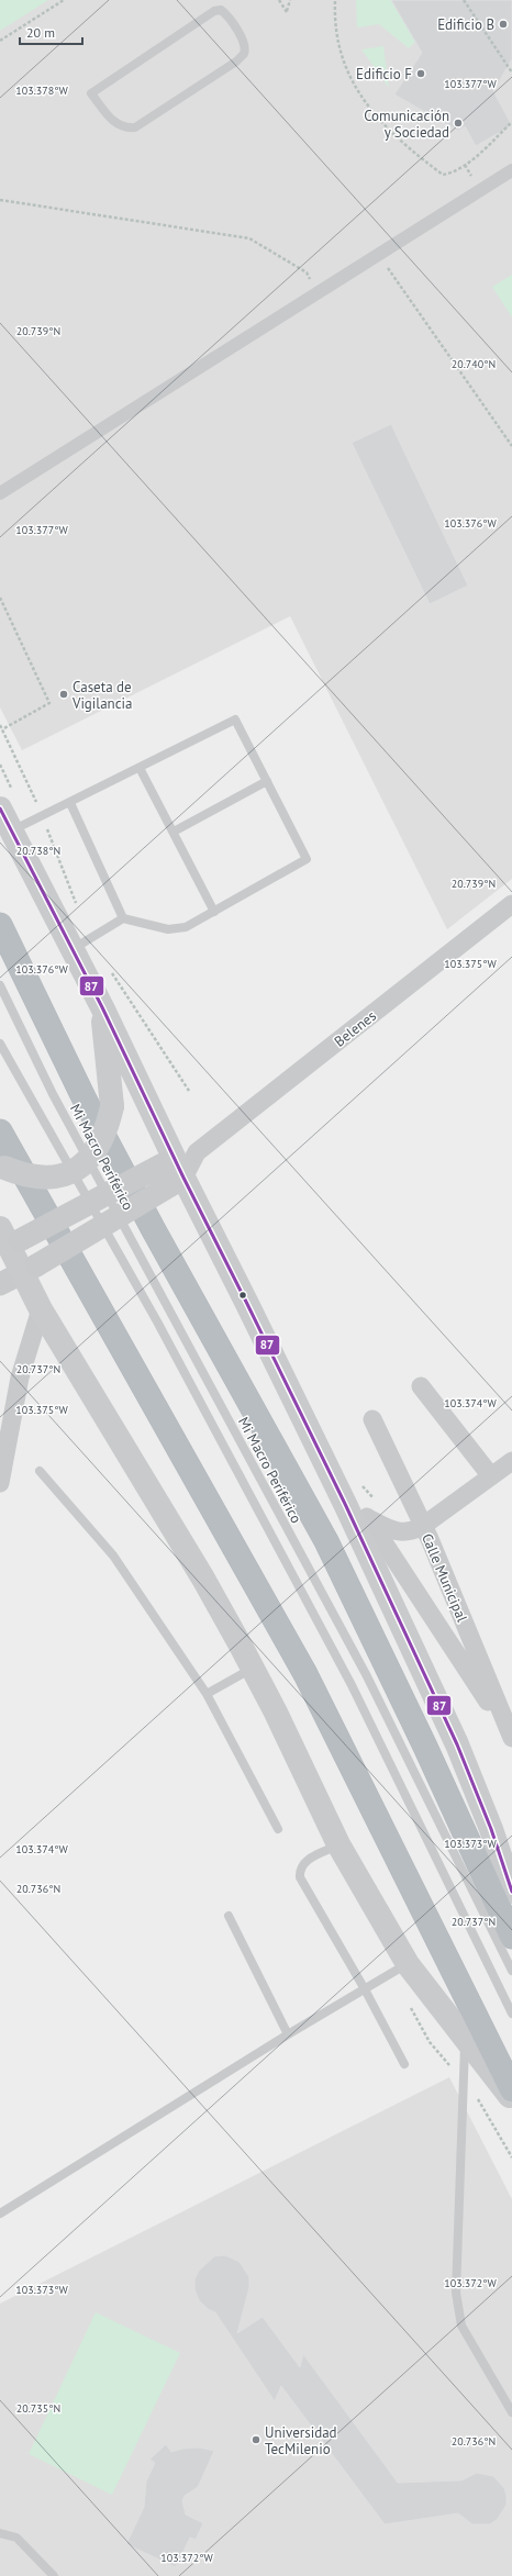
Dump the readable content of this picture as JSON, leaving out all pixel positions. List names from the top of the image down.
{
  "streets": {
    "street": ["Belenes", "Calle Municipal"],
    "lane": ["Mi Macro Periférico"]
  },
  "places": [
    "Edificio B",
    "Edificio F",
    "Comunicación y Sociedad",
    "Caseta de Vigilancia",
    "Universidad TecMilenio"
  ],
  "lines": ["transit line 87"],
  "scale_bar": "20 m",
  "coordinates": [
    "103.377°W",
    "103.378°W",
    "20.739°N",
    "20.740°N",
    "103.376°W",
    "20.738°N",
    "103.375°W",
    "20.737°N",
    "103.374°W",
    "103.373°W",
    "20.736°N",
    "103.372°W",
    "20.735°N"
  ]
}
